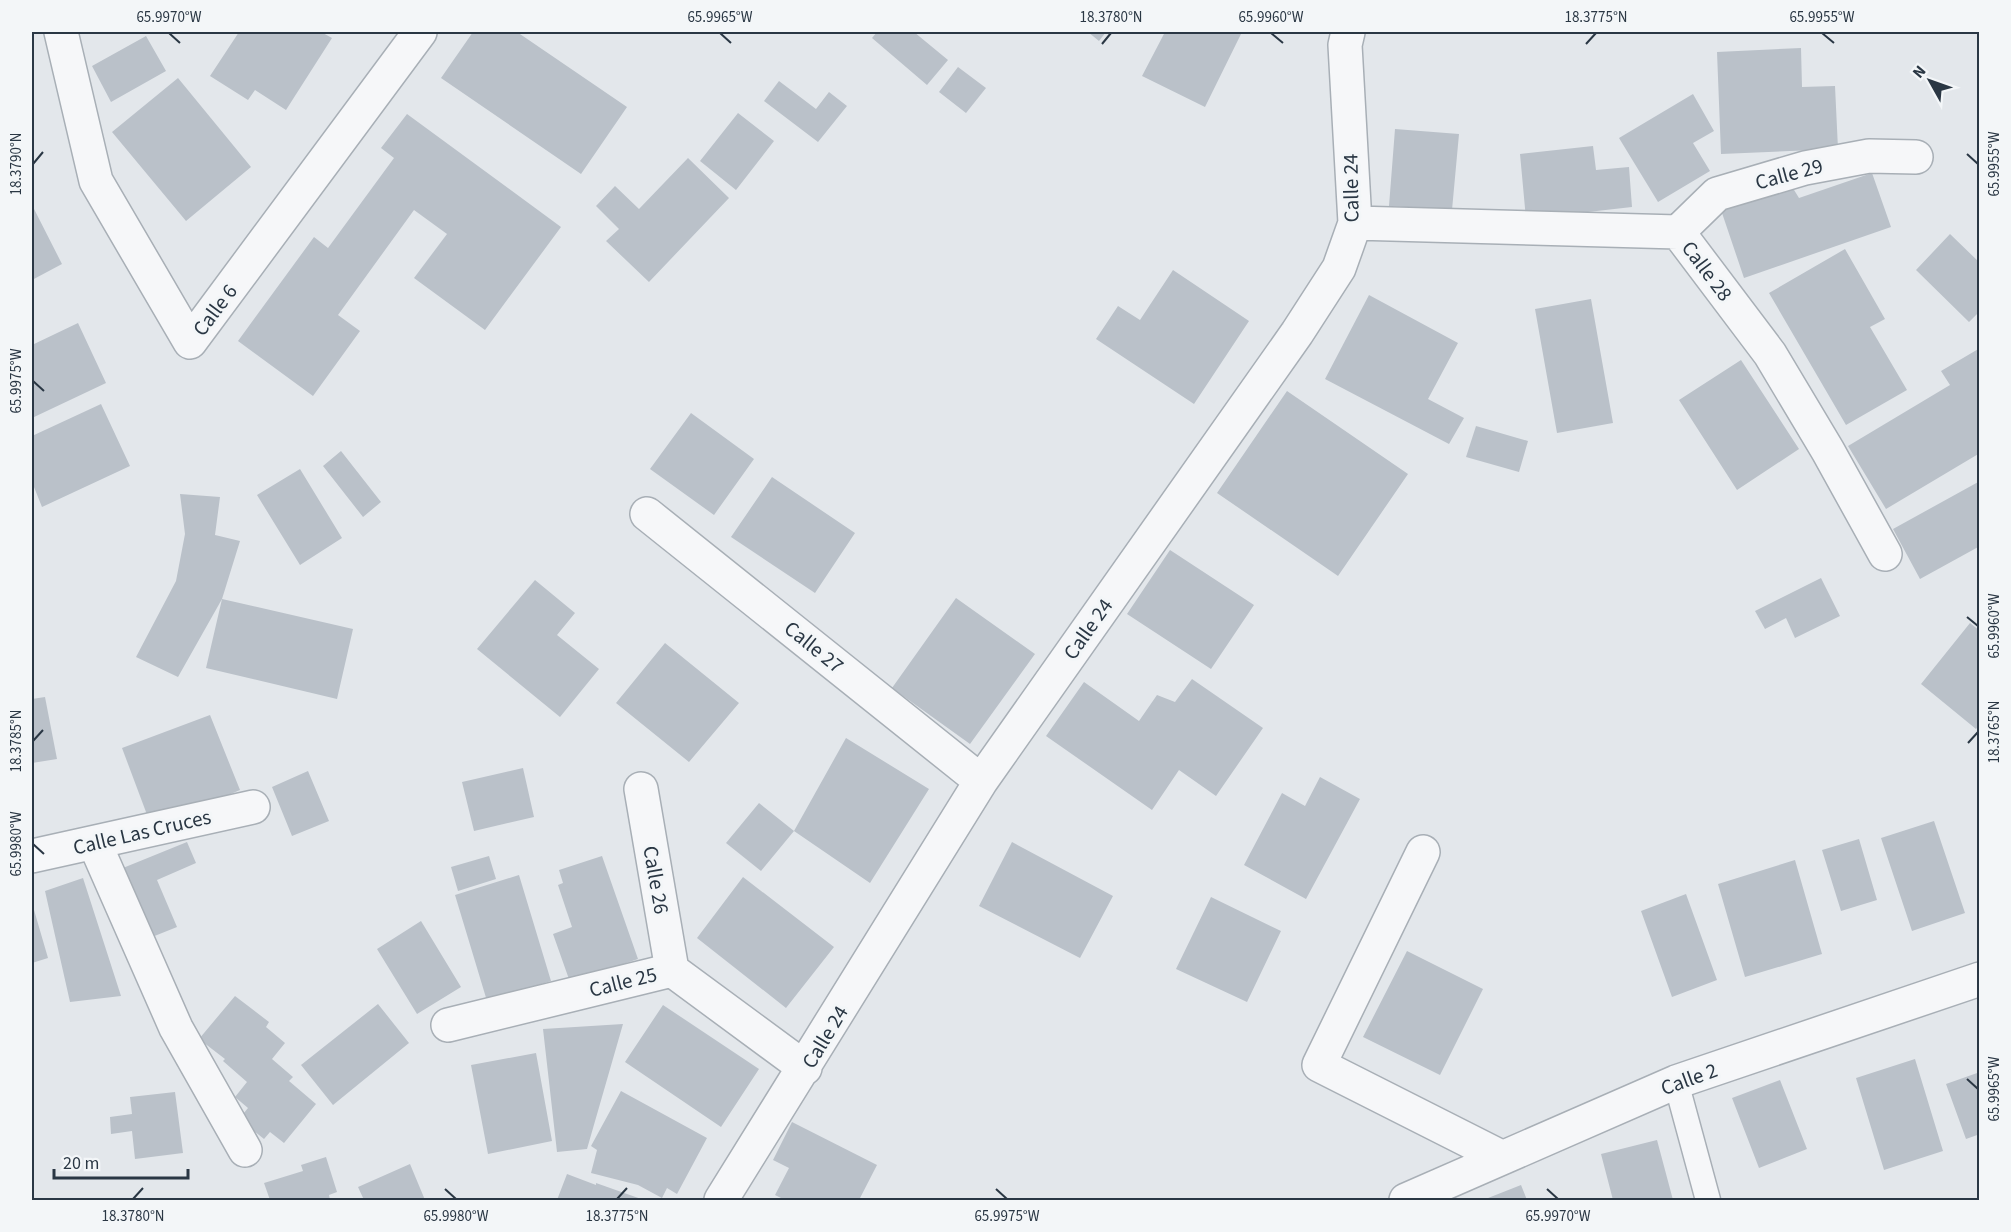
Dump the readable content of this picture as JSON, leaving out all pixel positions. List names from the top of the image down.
{
  "streets": {
    "street": [
      "Calle 29",
      "Calle 24",
      "Calle 28",
      "Calle 6",
      "Calle 27",
      "Calle Las Cruces",
      "Calle 26",
      "Calle 25",
      "Calle 2"
    ]
  },
  "crossings": [
    ["Calle 29", "Calle 28"],
    ["Calle 24", "Calle 28"],
    ["Calle 24", "Calle 27"],
    ["Calle 24", "Calle 25"],
    ["Calle 26", "Calle 25"]
  ],
  "scale_bar": "20 m",
  "north": "top left",
  "coordinates": [
    "65.9970°W",
    "65.9965°W",
    "18.3780°N",
    "65.9960°W",
    "18.3775°N",
    "65.9955°W",
    "18.3790°N",
    "65.9975°W",
    "18.3765°N",
    "18.3785°N",
    "65.9980°W"
  ]
}
